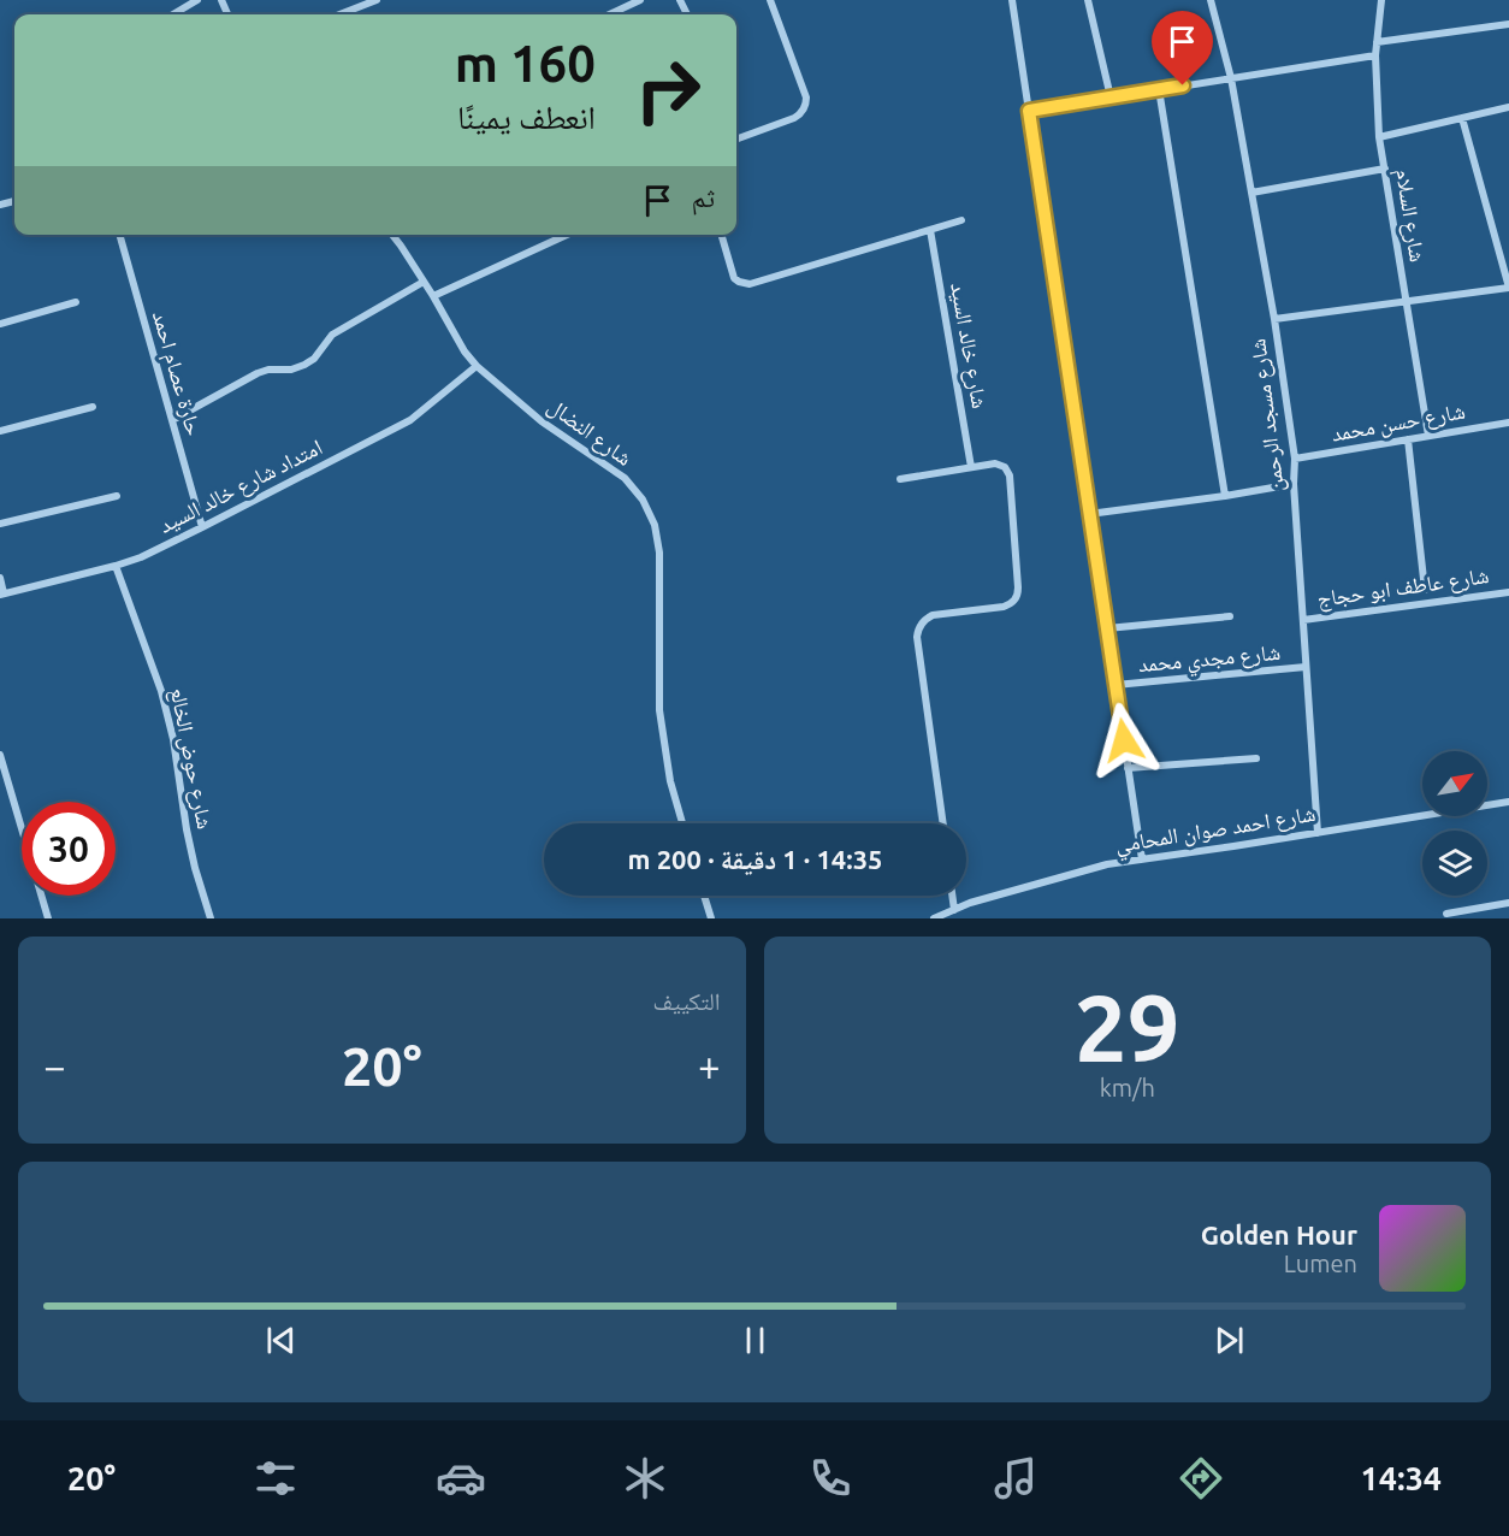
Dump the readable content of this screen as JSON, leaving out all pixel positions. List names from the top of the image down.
{
  "streets": {
    "street": [
      "شارع السلام",
      "شارع خالد السيد",
      "حارة عصام احمد",
      "شارع مسجد الرحمن",
      "شارع حسن محمد",
      "شارع النضال",
      "امتداد شارع خالد السيد",
      "شارع عاطف ابو حجاج",
      "شارع مجدي محمد",
      "شارع حوض الخالع",
      "شارع احمد صوان المحامي"
    ]
  },
  "crossings": [
    ["شارع السلام", "شارع حسن محمد"],
    ["حارة عصام احمد", "امتداد شارع خالد السيد"],
    ["شارع مسجد الرحمن", "شارع حسن محمد"],
    ["شارع مسجد الرحمن", "شارع عاطف ابو حجاج"],
    ["شارع مسجد الرحمن", "شارع مجدي محمد"],
    ["شارع مسجد الرحمن", "شارع احمد صوان المحامي"],
    ["شارع النضال", "امتداد شارع خالد السيد"],
    ["امتداد شارع خالد السيد", "شارع حوض الخالع"]
  ],
  "north": "top right",
  "page": {
    "turn": ["160 m", "انعطف يمينًا"],
    "then": "ثم",
    "limit": "30",
    "trip": "14:35 · 1 دقيقة · 200 m",
    "tile": [
      ["29", "km/h"],
      "التكييف"
    ],
    "heat": ["−", "20°", "+"],
    "song": ["Golden Hour", "Lumen"],
    "tabs": ["14:34", "20°"]
  }
}
